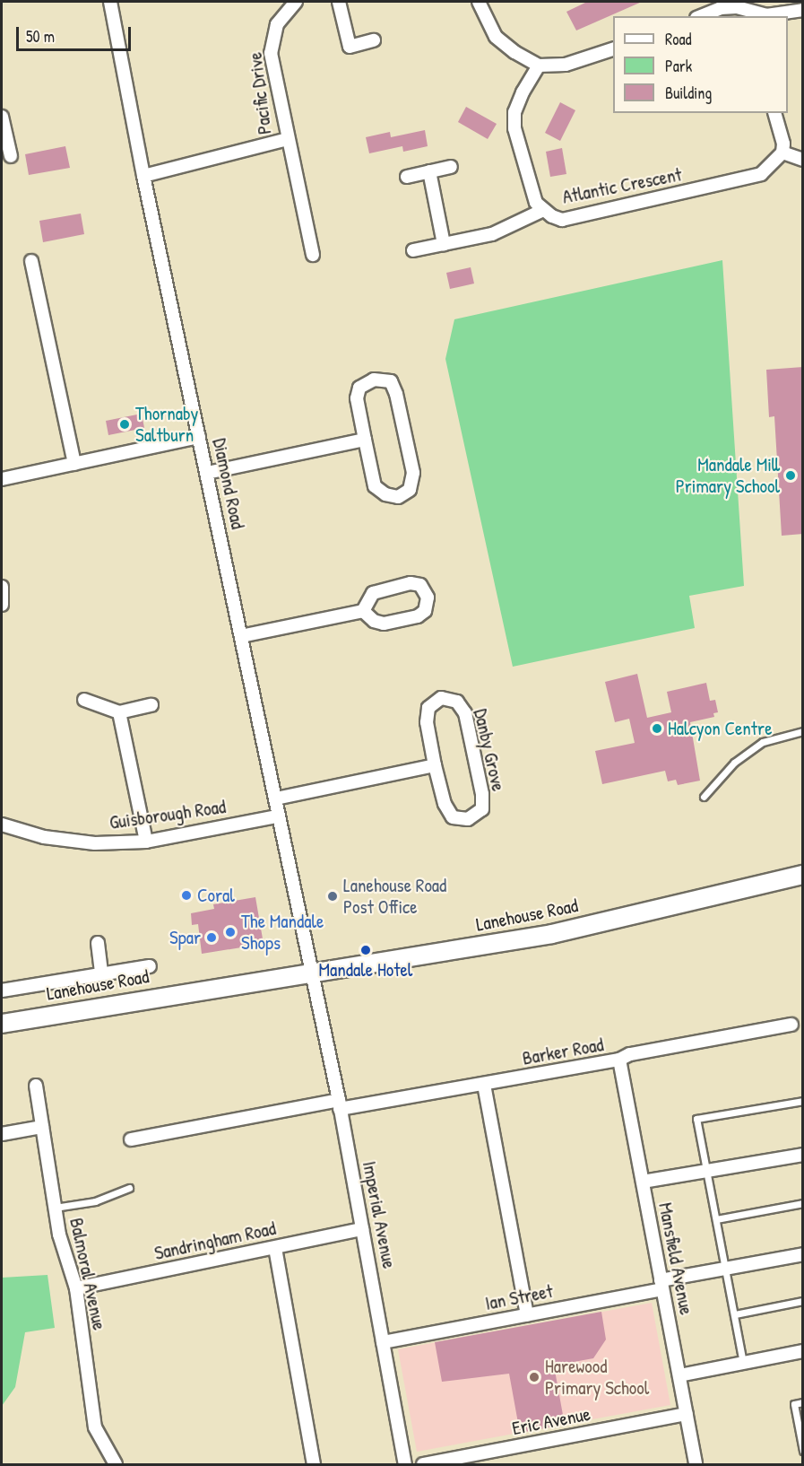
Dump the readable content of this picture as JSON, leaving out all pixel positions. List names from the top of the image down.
{
  "streets": {
    "street": [
      "Pacific Drive",
      "Atlantic Crescent",
      "Diamond Road",
      "Danby Grove",
      "Guisborough Road",
      "Lanehouse Road",
      "Barker Road",
      "Imperial Avenue",
      "Sandringham Road",
      "Mansfield Avenue",
      "Balmoral Avenue",
      "Ian Street",
      "Eric Avenue"
    ]
  },
  "crossings": [
    ["Pacific Drive", "Diamond Road"],
    ["Diamond Road", "Guisborough Road"],
    ["Diamond Road", "Lanehouse Road"],
    ["Diamond Road", "Imperial Avenue"],
    ["Lanehouse Road", "Imperial Avenue"],
    ["Barker Road", "Imperial Avenue"],
    ["Barker Road", "Mansfield Avenue"],
    ["Imperial Avenue", "Sandringham Road"],
    ["Imperial Avenue", "Ian Street"],
    ["Sandringham Road", "Balmoral Avenue"],
    ["Mansfield Avenue", "Ian Street"],
    ["Mansfield Avenue", "Eric Avenue"]
  ],
  "places": [
    "Thornaby Saltburn",
    "Mandale Mill Primary School",
    "Halcyon Centre",
    "Coral",
    "Lanehouse Road Post Office",
    "The Mandale Shops",
    "Spar",
    "Mandale Hotel",
    "Harewood Primary School"
  ],
  "legend": ["Road", "Park", "Building"],
  "scale_bar": "50 m"
}
